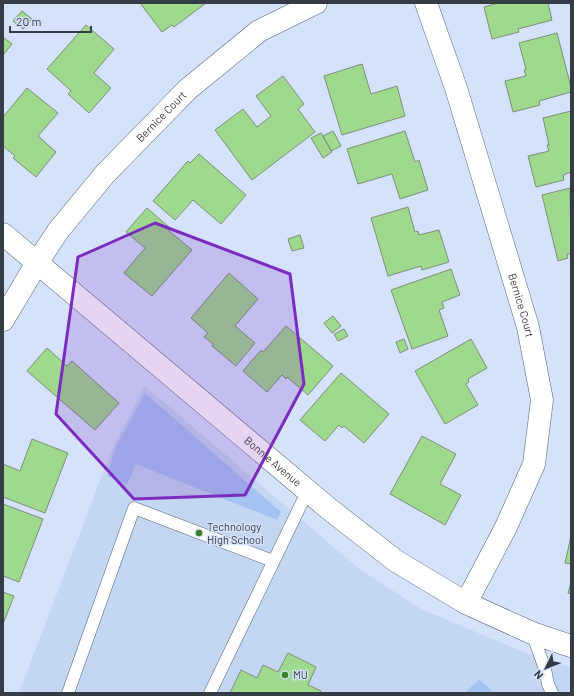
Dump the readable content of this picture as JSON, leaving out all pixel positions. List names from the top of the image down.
{
  "streets": {
    "street": ["Bernice Court", "Bonnie Avenue"]
  },
  "crossings": [
    ["Bernice Court", "Bonnie Avenue"]
  ],
  "places": ["Technology High School", "MU"],
  "scale_bar": "20 m",
  "north": "bottom left"
}
